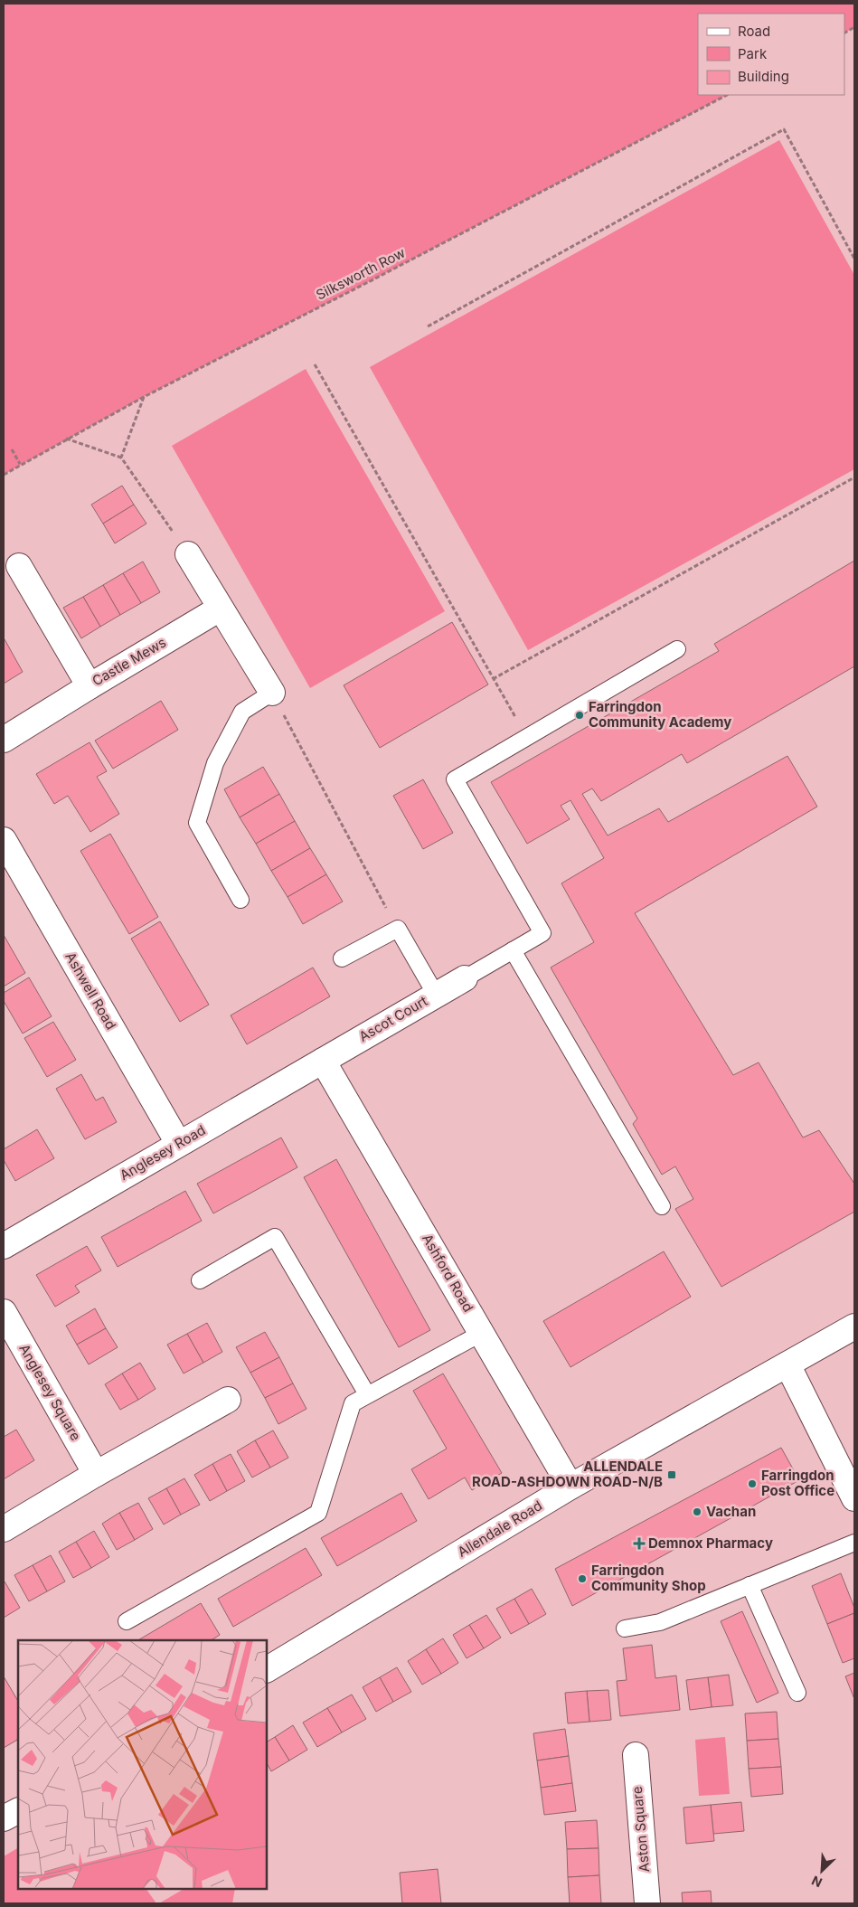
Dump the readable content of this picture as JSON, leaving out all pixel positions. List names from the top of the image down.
{
  "streets": {
    "street": [
      "Castle Mews",
      "Ashwell Road",
      "Ascot Court",
      "Anglesey Road",
      "Ashford Road",
      "Anglesey Square",
      "Allendale Road",
      "Aston Square"
    ],
    "path": ["Silksworth Row"]
  },
  "crossings": [
    ["Ashwell Road", "Anglesey Road"],
    ["Ascot Court", "Anglesey Road"],
    ["Ascot Court", "Ashford Road"],
    ["Anglesey Road", "Ashford Road"],
    ["Ashford Road", "Allendale Road"]
  ],
  "places": {
    "other": [
      "Farringdon Community Academy",
      "Farringdon Post Office",
      "Vachan",
      "Farringdon Community Shop"
    ],
    "transit": ["ALLENDALE ROAD-ASHDOWN ROAD-N/B"],
    "health": ["Demnox Pharmacy"]
  },
  "legend": ["Road", "Park", "Building"],
  "north": "bottom left"
}
